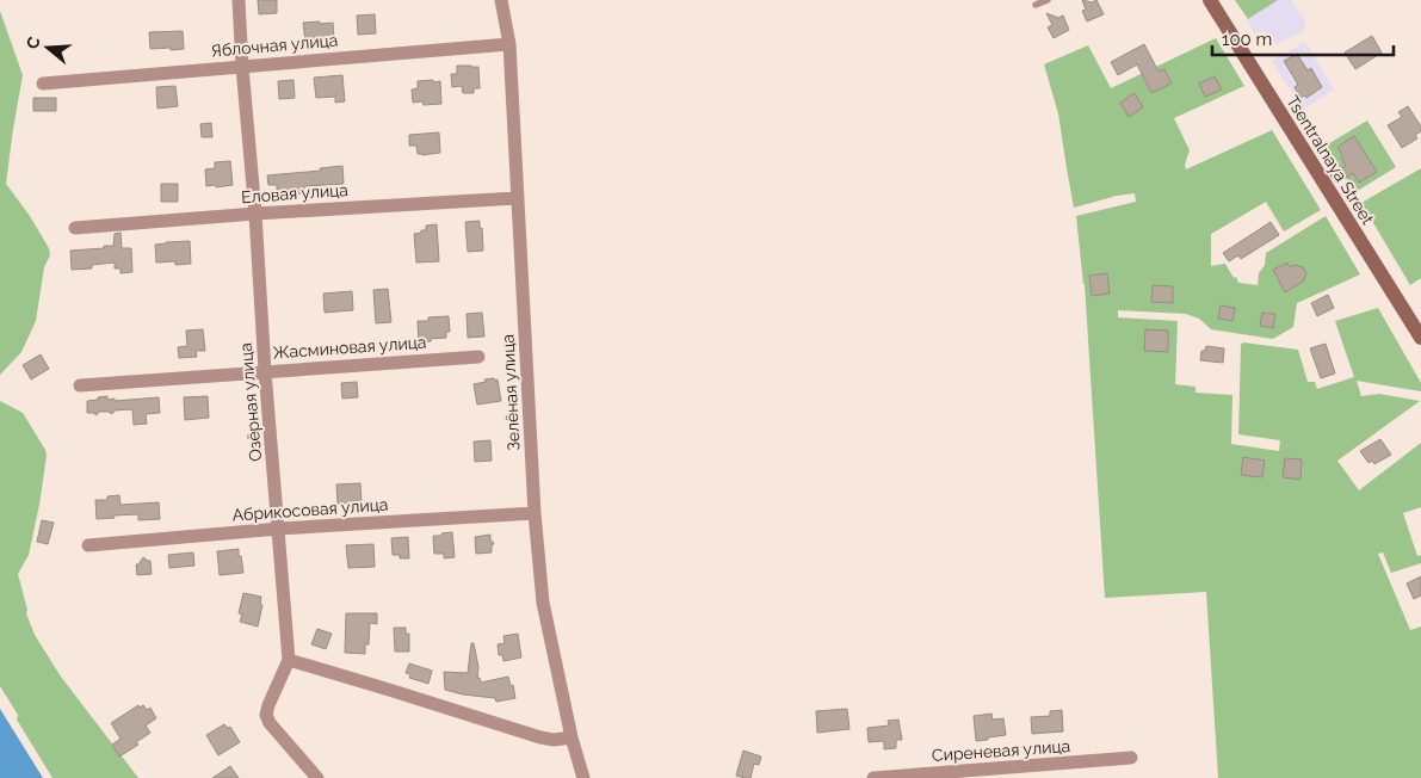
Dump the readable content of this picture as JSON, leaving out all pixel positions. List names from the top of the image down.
{
  "streets": {
    "main road": ["Tsentralnaya Street"],
    "street": [
      "Яблочная улица",
      "Еловая улица",
      "Жасминовая улица",
      "Зелёная улица",
      "Озёрная улица",
      "Абрикосовая улица",
      "Сиреневая улица"
    ]
  },
  "crossings": [
    ["Яблочная улица", "Зелёная улица"],
    ["Яблочная улица", "Озёрная улица"],
    ["Еловая улица", "Зелёная улица"],
    ["Еловая улица", "Озёрная улица"],
    ["Жасминовая улица", "Озёрная улица"],
    ["Зелёная улица", "Абрикосовая улица"],
    ["Озёрная улица", "Абрикосовая улица"]
  ],
  "scale_bar": "100 m",
  "north": "left"
}
